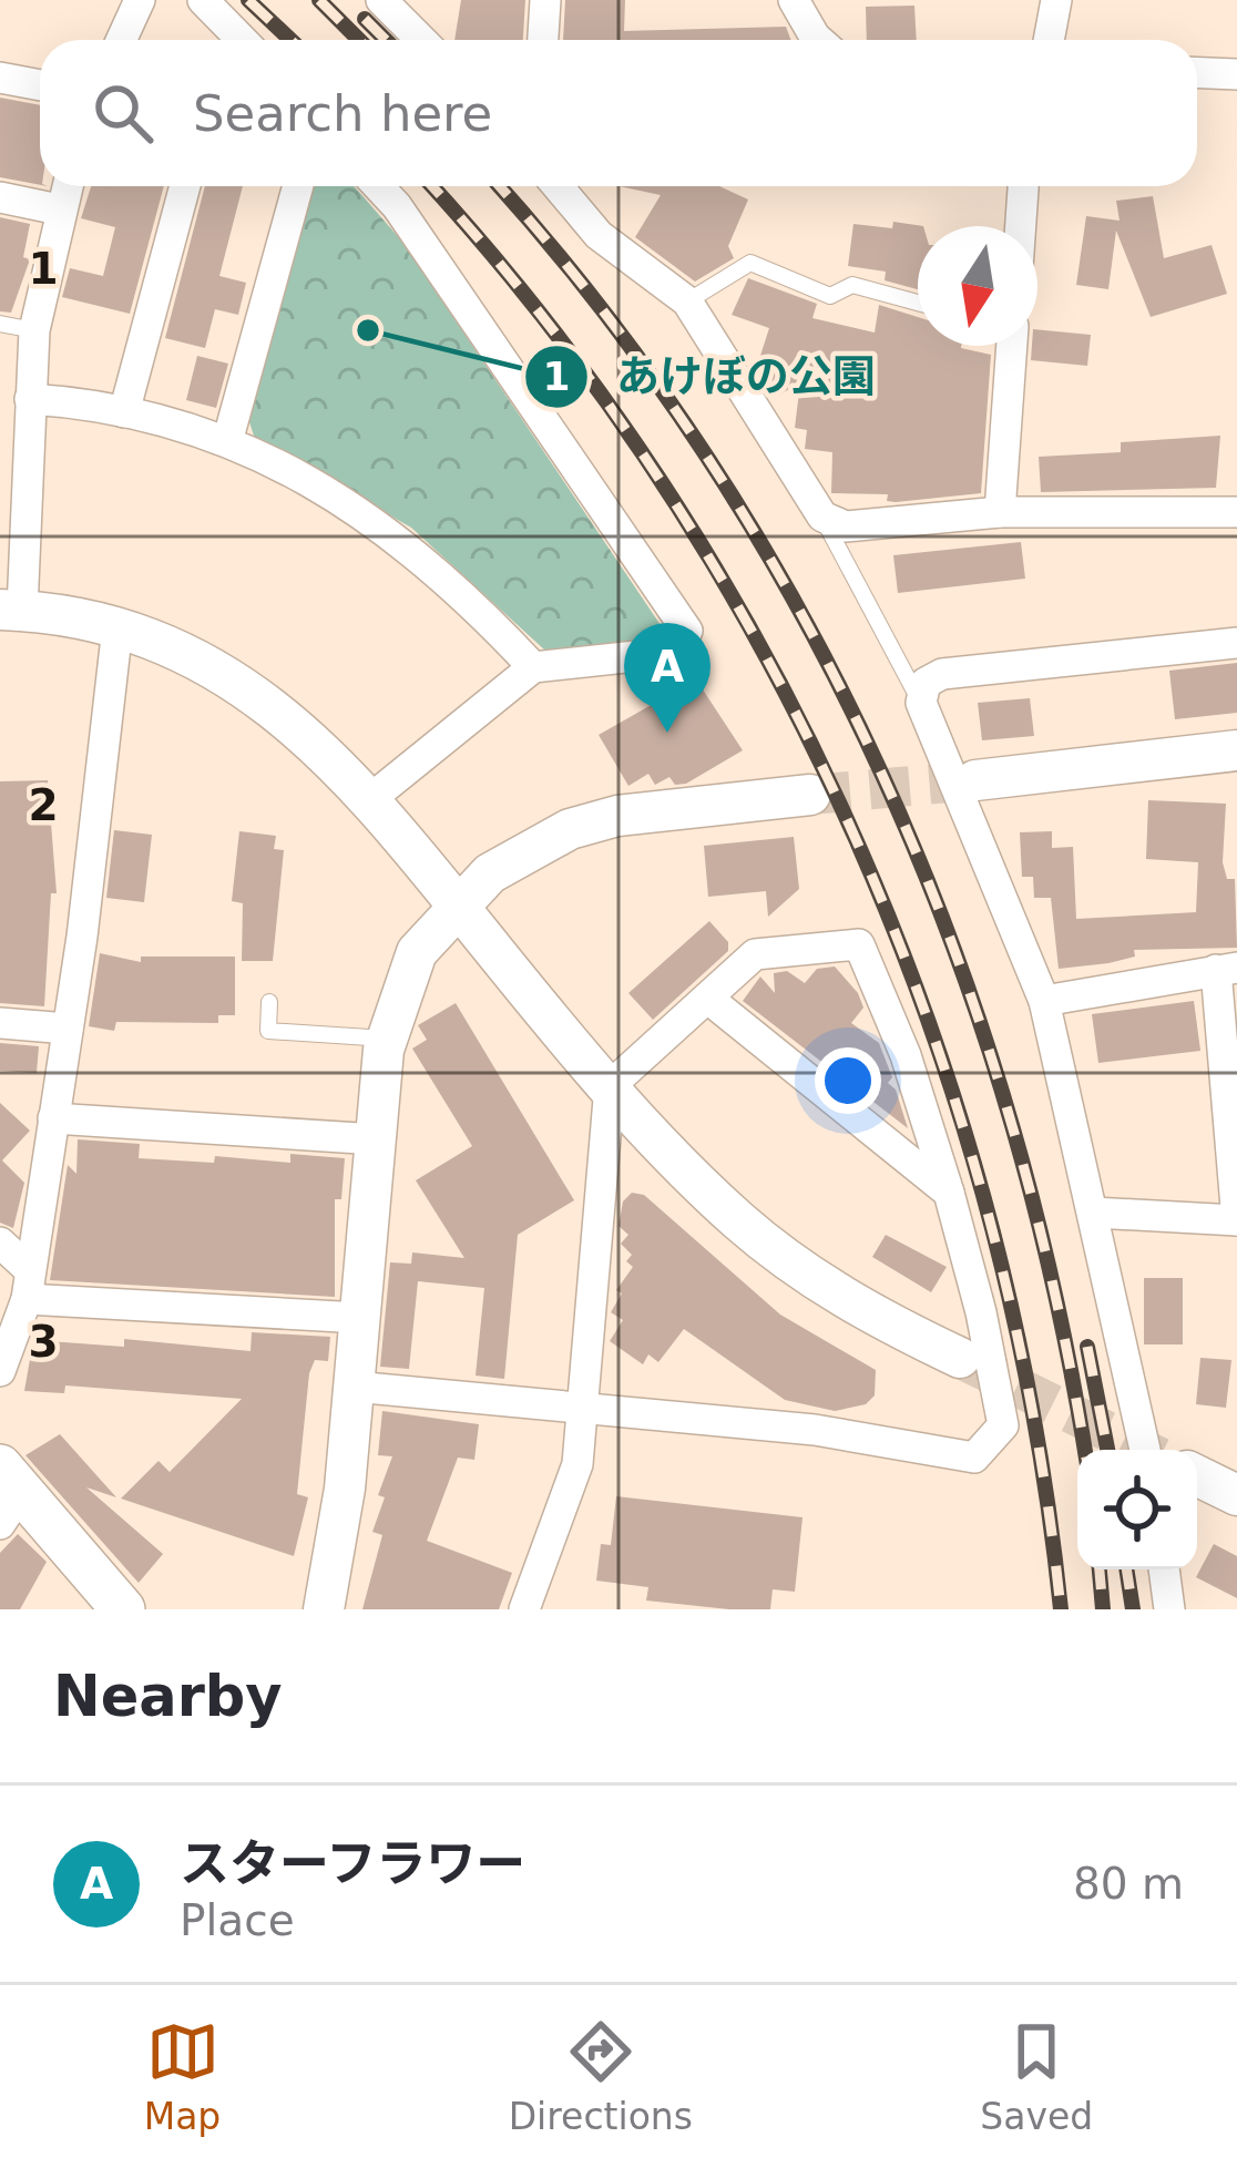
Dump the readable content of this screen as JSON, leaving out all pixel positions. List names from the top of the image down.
{
  "places": ["あけぼの公園"],
  "north": "bottom",
  "page": {
    "search": "Search here",
    "pins": "A",
    "heading": "Nearby",
    "list": [
      {
        "mark": "A",
        "name": "スターフラワー",
        "note": "Place",
        "value": "80 m"
      }
    ],
    "nav": ["Map", "Directions", "Saved"]
  },
  "grid": {
    "rows": ["1", "2", "3"]
  }
}
